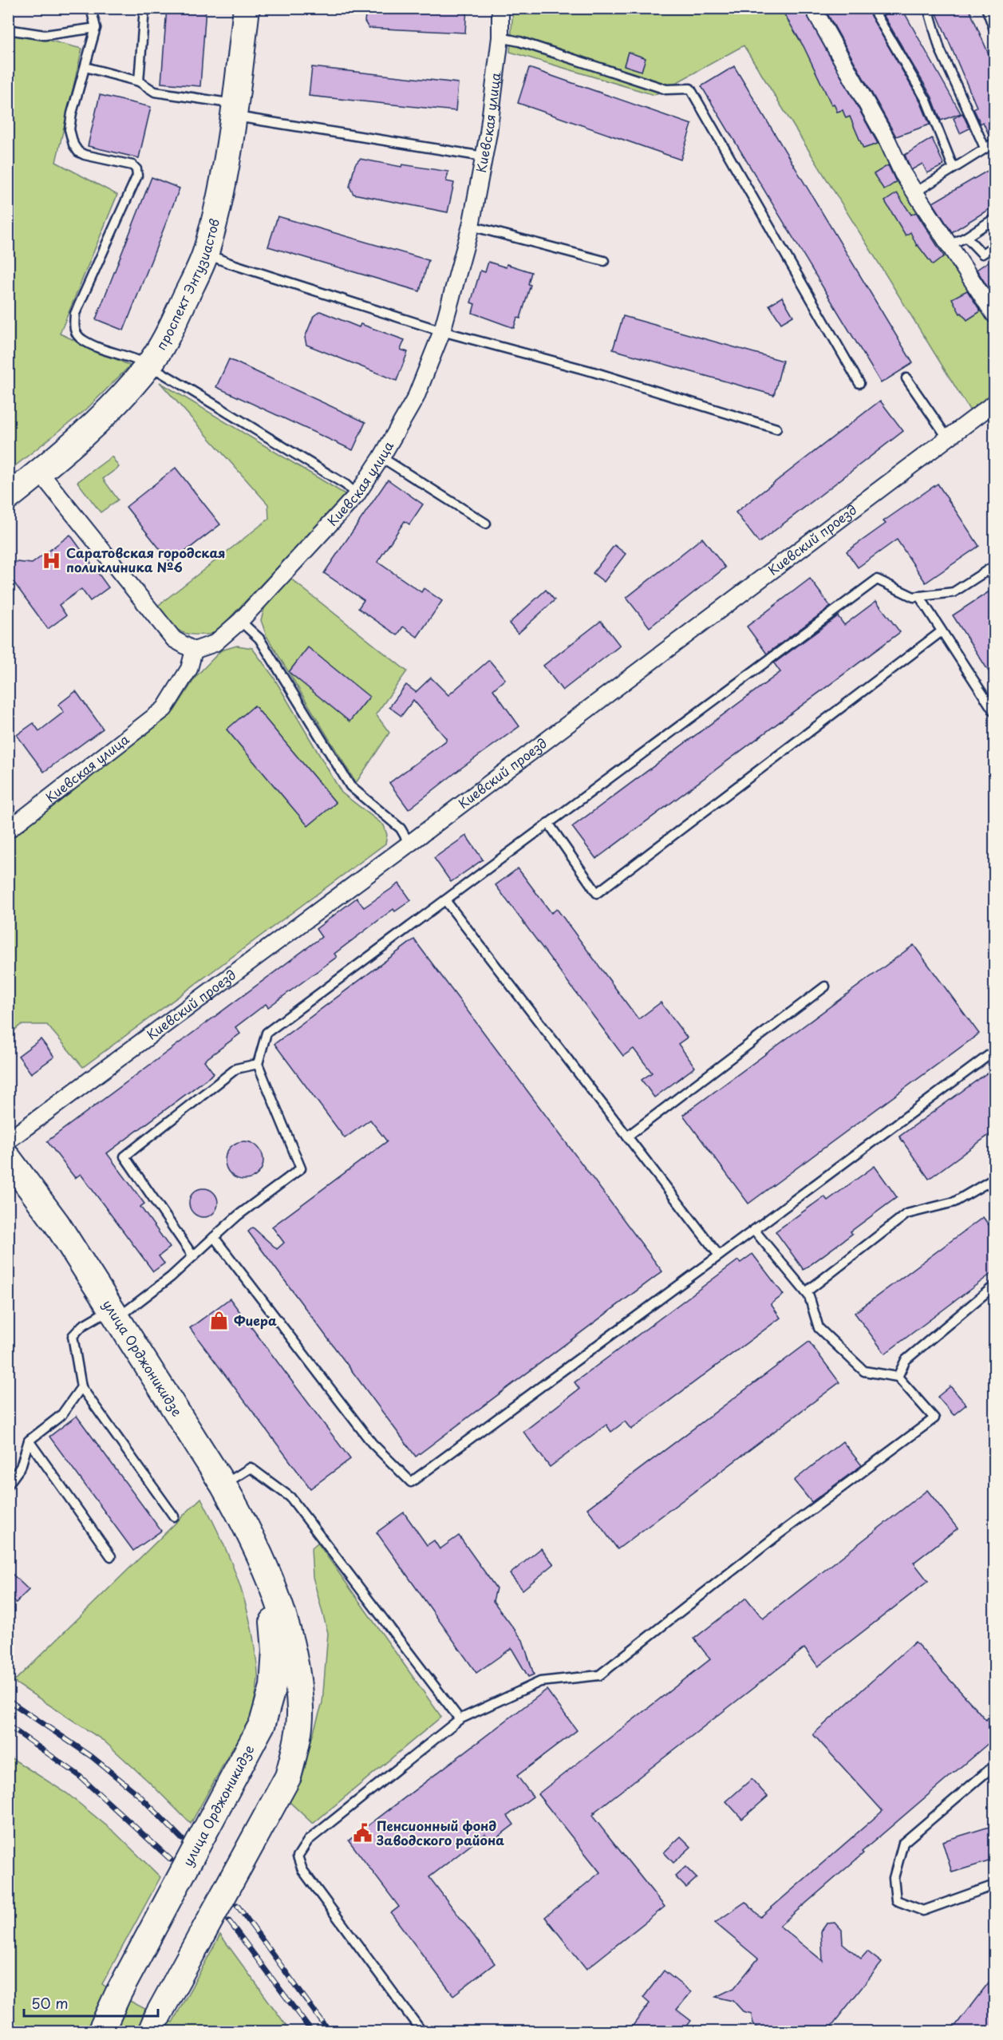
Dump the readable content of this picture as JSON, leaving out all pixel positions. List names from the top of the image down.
{
  "streets": {
    "main road": ["проспект Энтузиастов", "улица Орджоникидзе"],
    "street": ["Киевская улица", "Киевский проезд"]
  },
  "places": {
    "hospital": ["Саратовская городская поликлиника №6"],
    "shop": ["Фиера"],
    "public building": ["Пенсионный фонд Заводского района"]
  },
  "scale_bar": "50 m"
}
